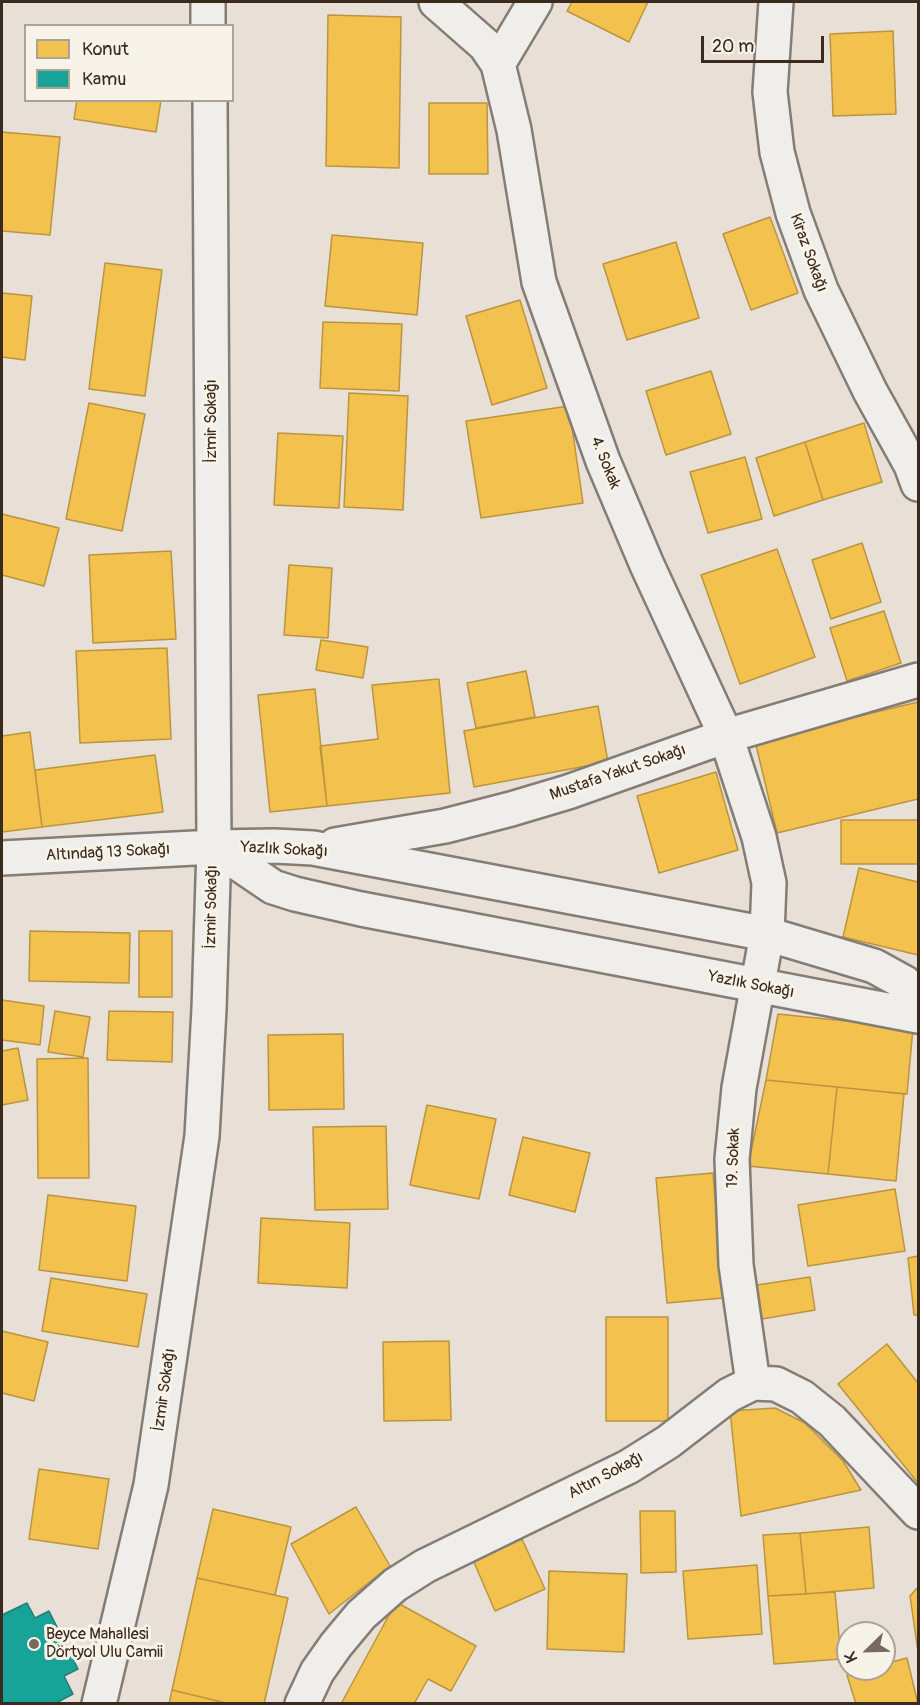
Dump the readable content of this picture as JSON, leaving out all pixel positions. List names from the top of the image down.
{
  "streets": {
    "street": [
      "Kiraz Sokağı",
      "İzmir Sokağı",
      "4. Sokak",
      "Mustafa Yakut Sokağı",
      "Yazlık Sokağı",
      "Altındağ 13 Sokağı",
      "19. Sokak",
      "Altın Sokağı"
    ]
  },
  "crossings": [
    ["İzmir Sokağı", "Yazlık Sokağı"],
    ["İzmir Sokağı", "Altındağ 13 Sokağı"],
    ["4. Sokak", "Mustafa Yakut Sokağı"],
    ["4. Sokak", "Yazlık Sokağı"],
    ["4. Sokak", "19. Sokak"],
    ["Mustafa Yakut Sokağı", "Yazlık Sokağı"],
    ["Yazlık Sokağı", "Altındağ 13 Sokağı"],
    ["Yazlık Sokağı", "19. Sokak"],
    ["19. Sokak", "Altın Sokağı"]
  ],
  "places": ["Beyce Mahallesi Dörtyol Ulu Camii"],
  "legend": ["Konut", "Kamu"],
  "scale_bar": "20 m",
  "north": "bottom left"
}
